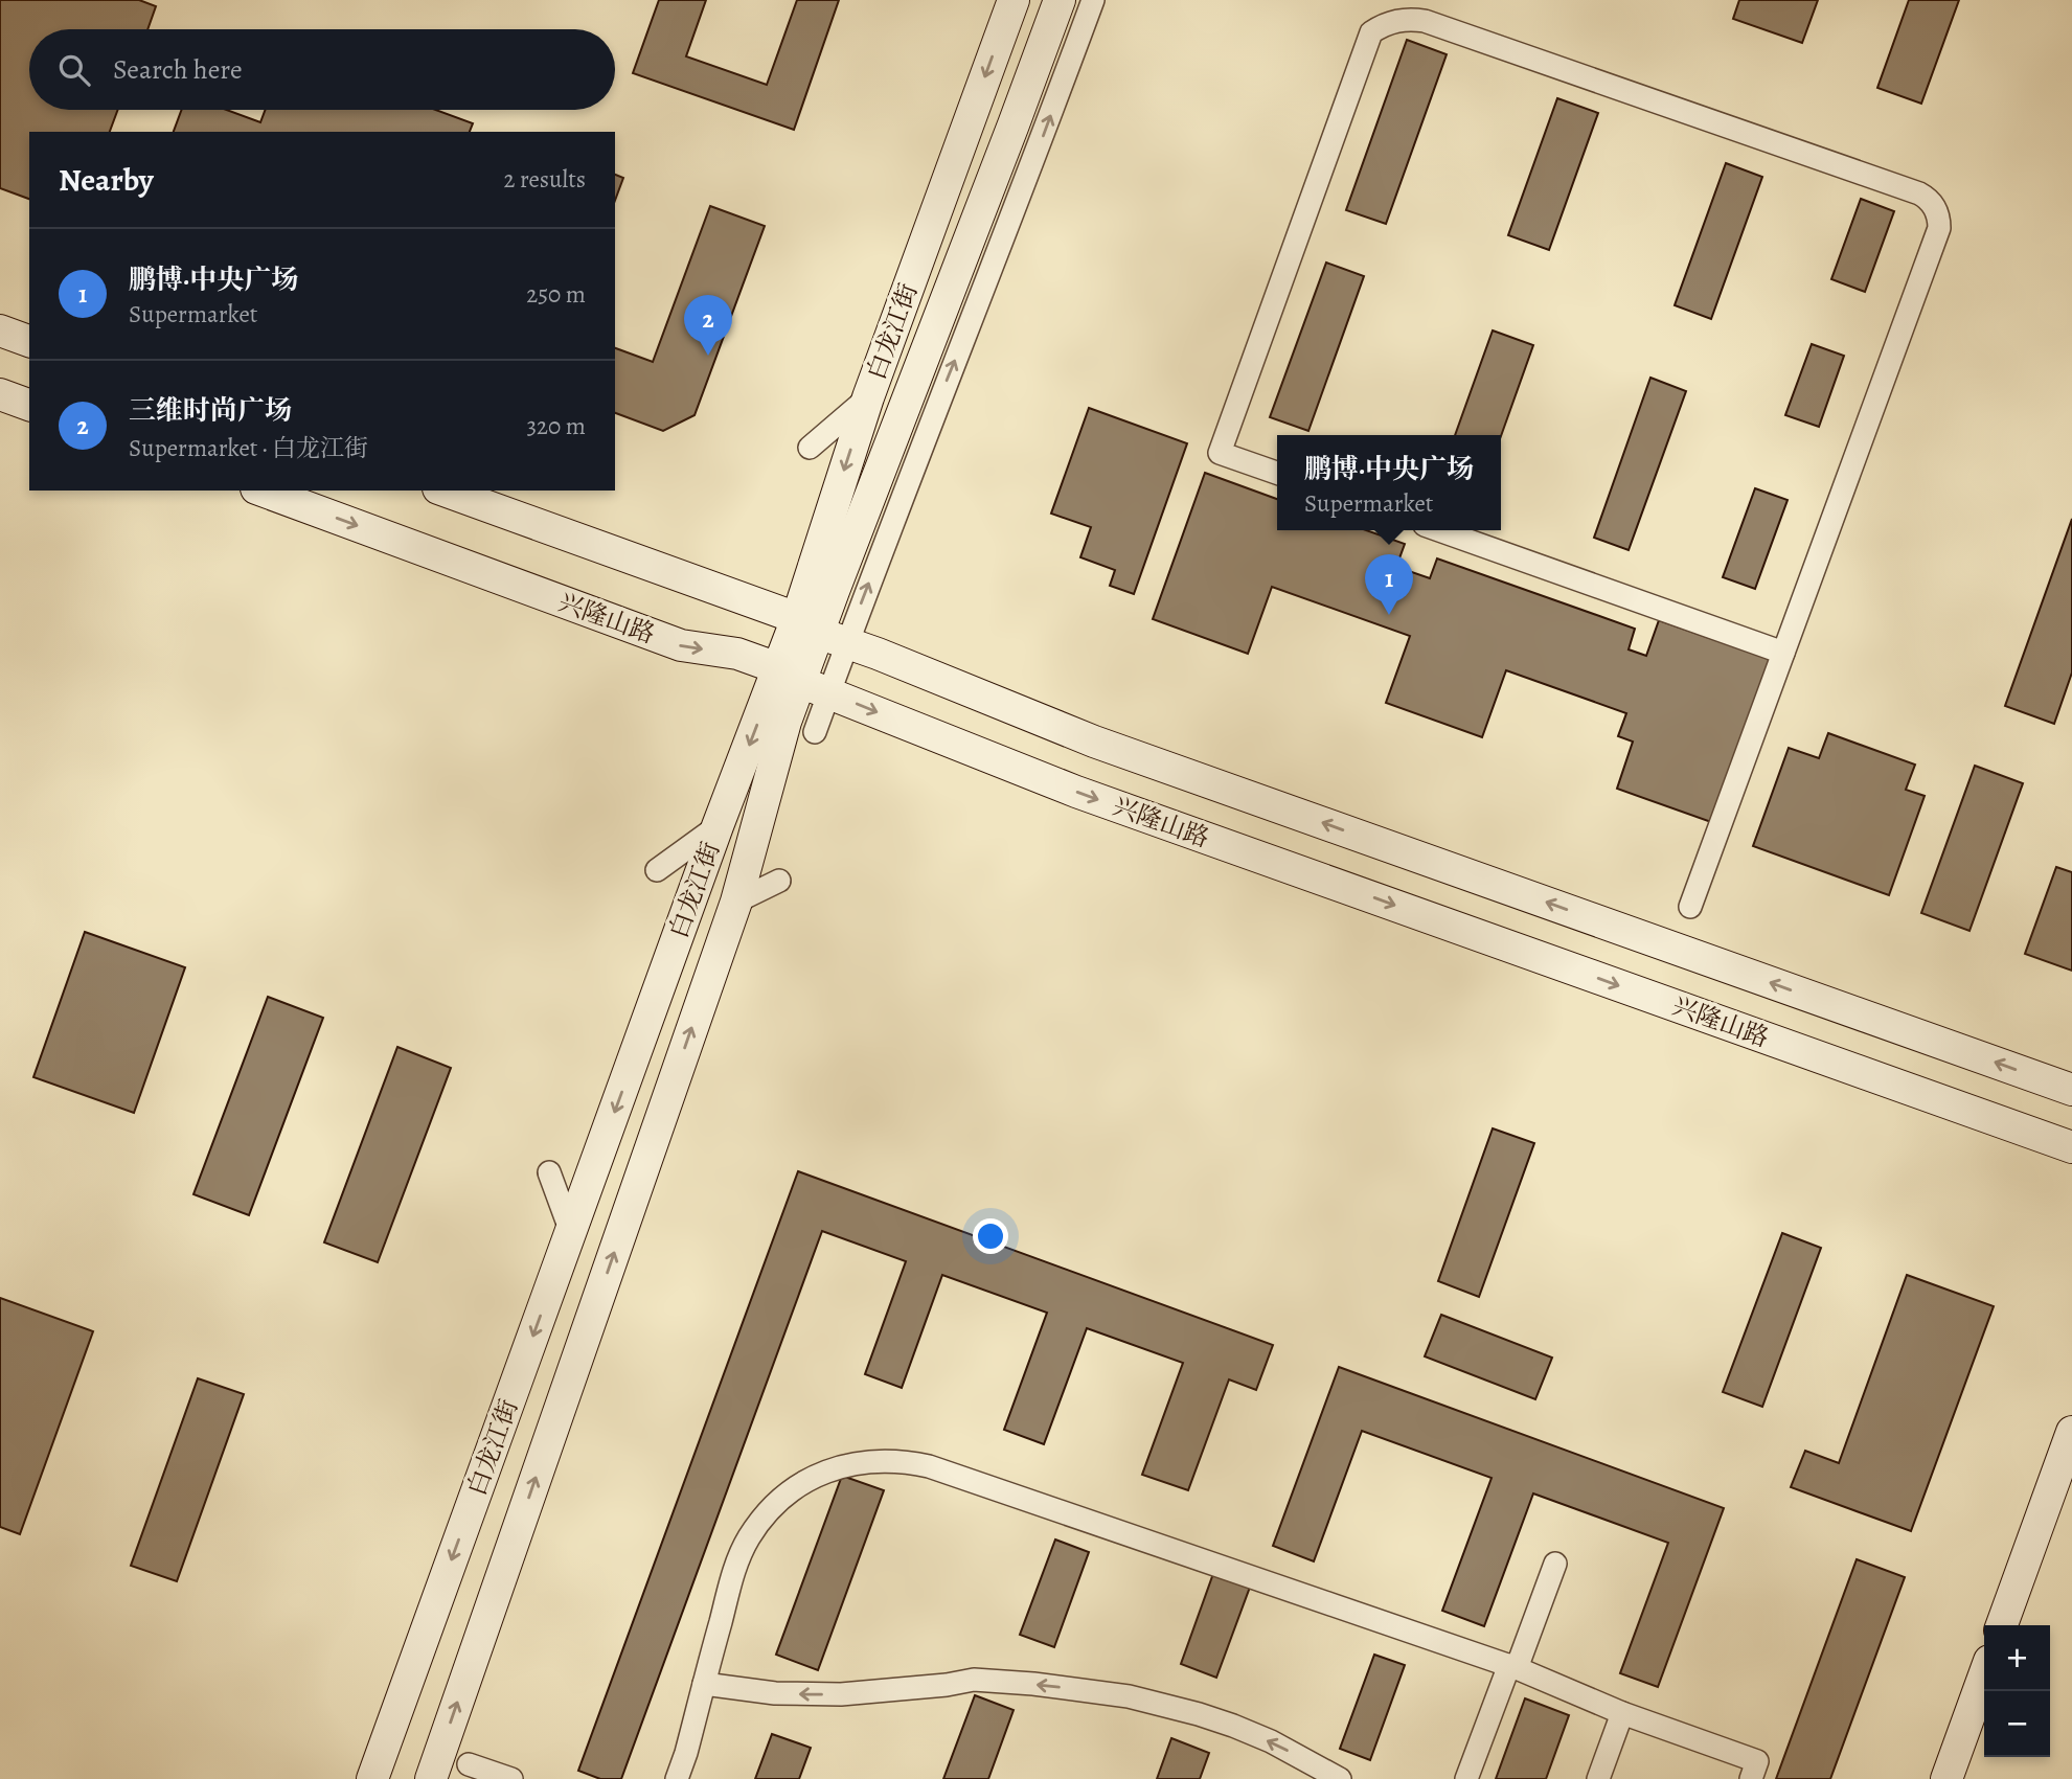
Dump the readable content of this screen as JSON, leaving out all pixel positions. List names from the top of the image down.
{
  "streets": {
    "street": ["白龙江街", "兴隆山路"]
  },
  "crossings": [
    ["白龙江街", "兴隆山路"]
  ],
  "page": {
    "search": "Search here",
    "heading": ["Nearby", "2 results"],
    "list": [
      {
        "mark": "1",
        "name": "鹏博·中央广场",
        "note": "Supermarket",
        "value": "250 m"
      },
      {
        "mark": "2",
        "name": "三维时尚广场",
        "note": "Supermarket · 白龙江街",
        "value": "320 m"
      }
    ],
    "pins": ["2", "1"],
    "popup": ["鹏博·中央广场", "Supermarket"],
    "map_buttons": ["+", "−"]
  }
}
